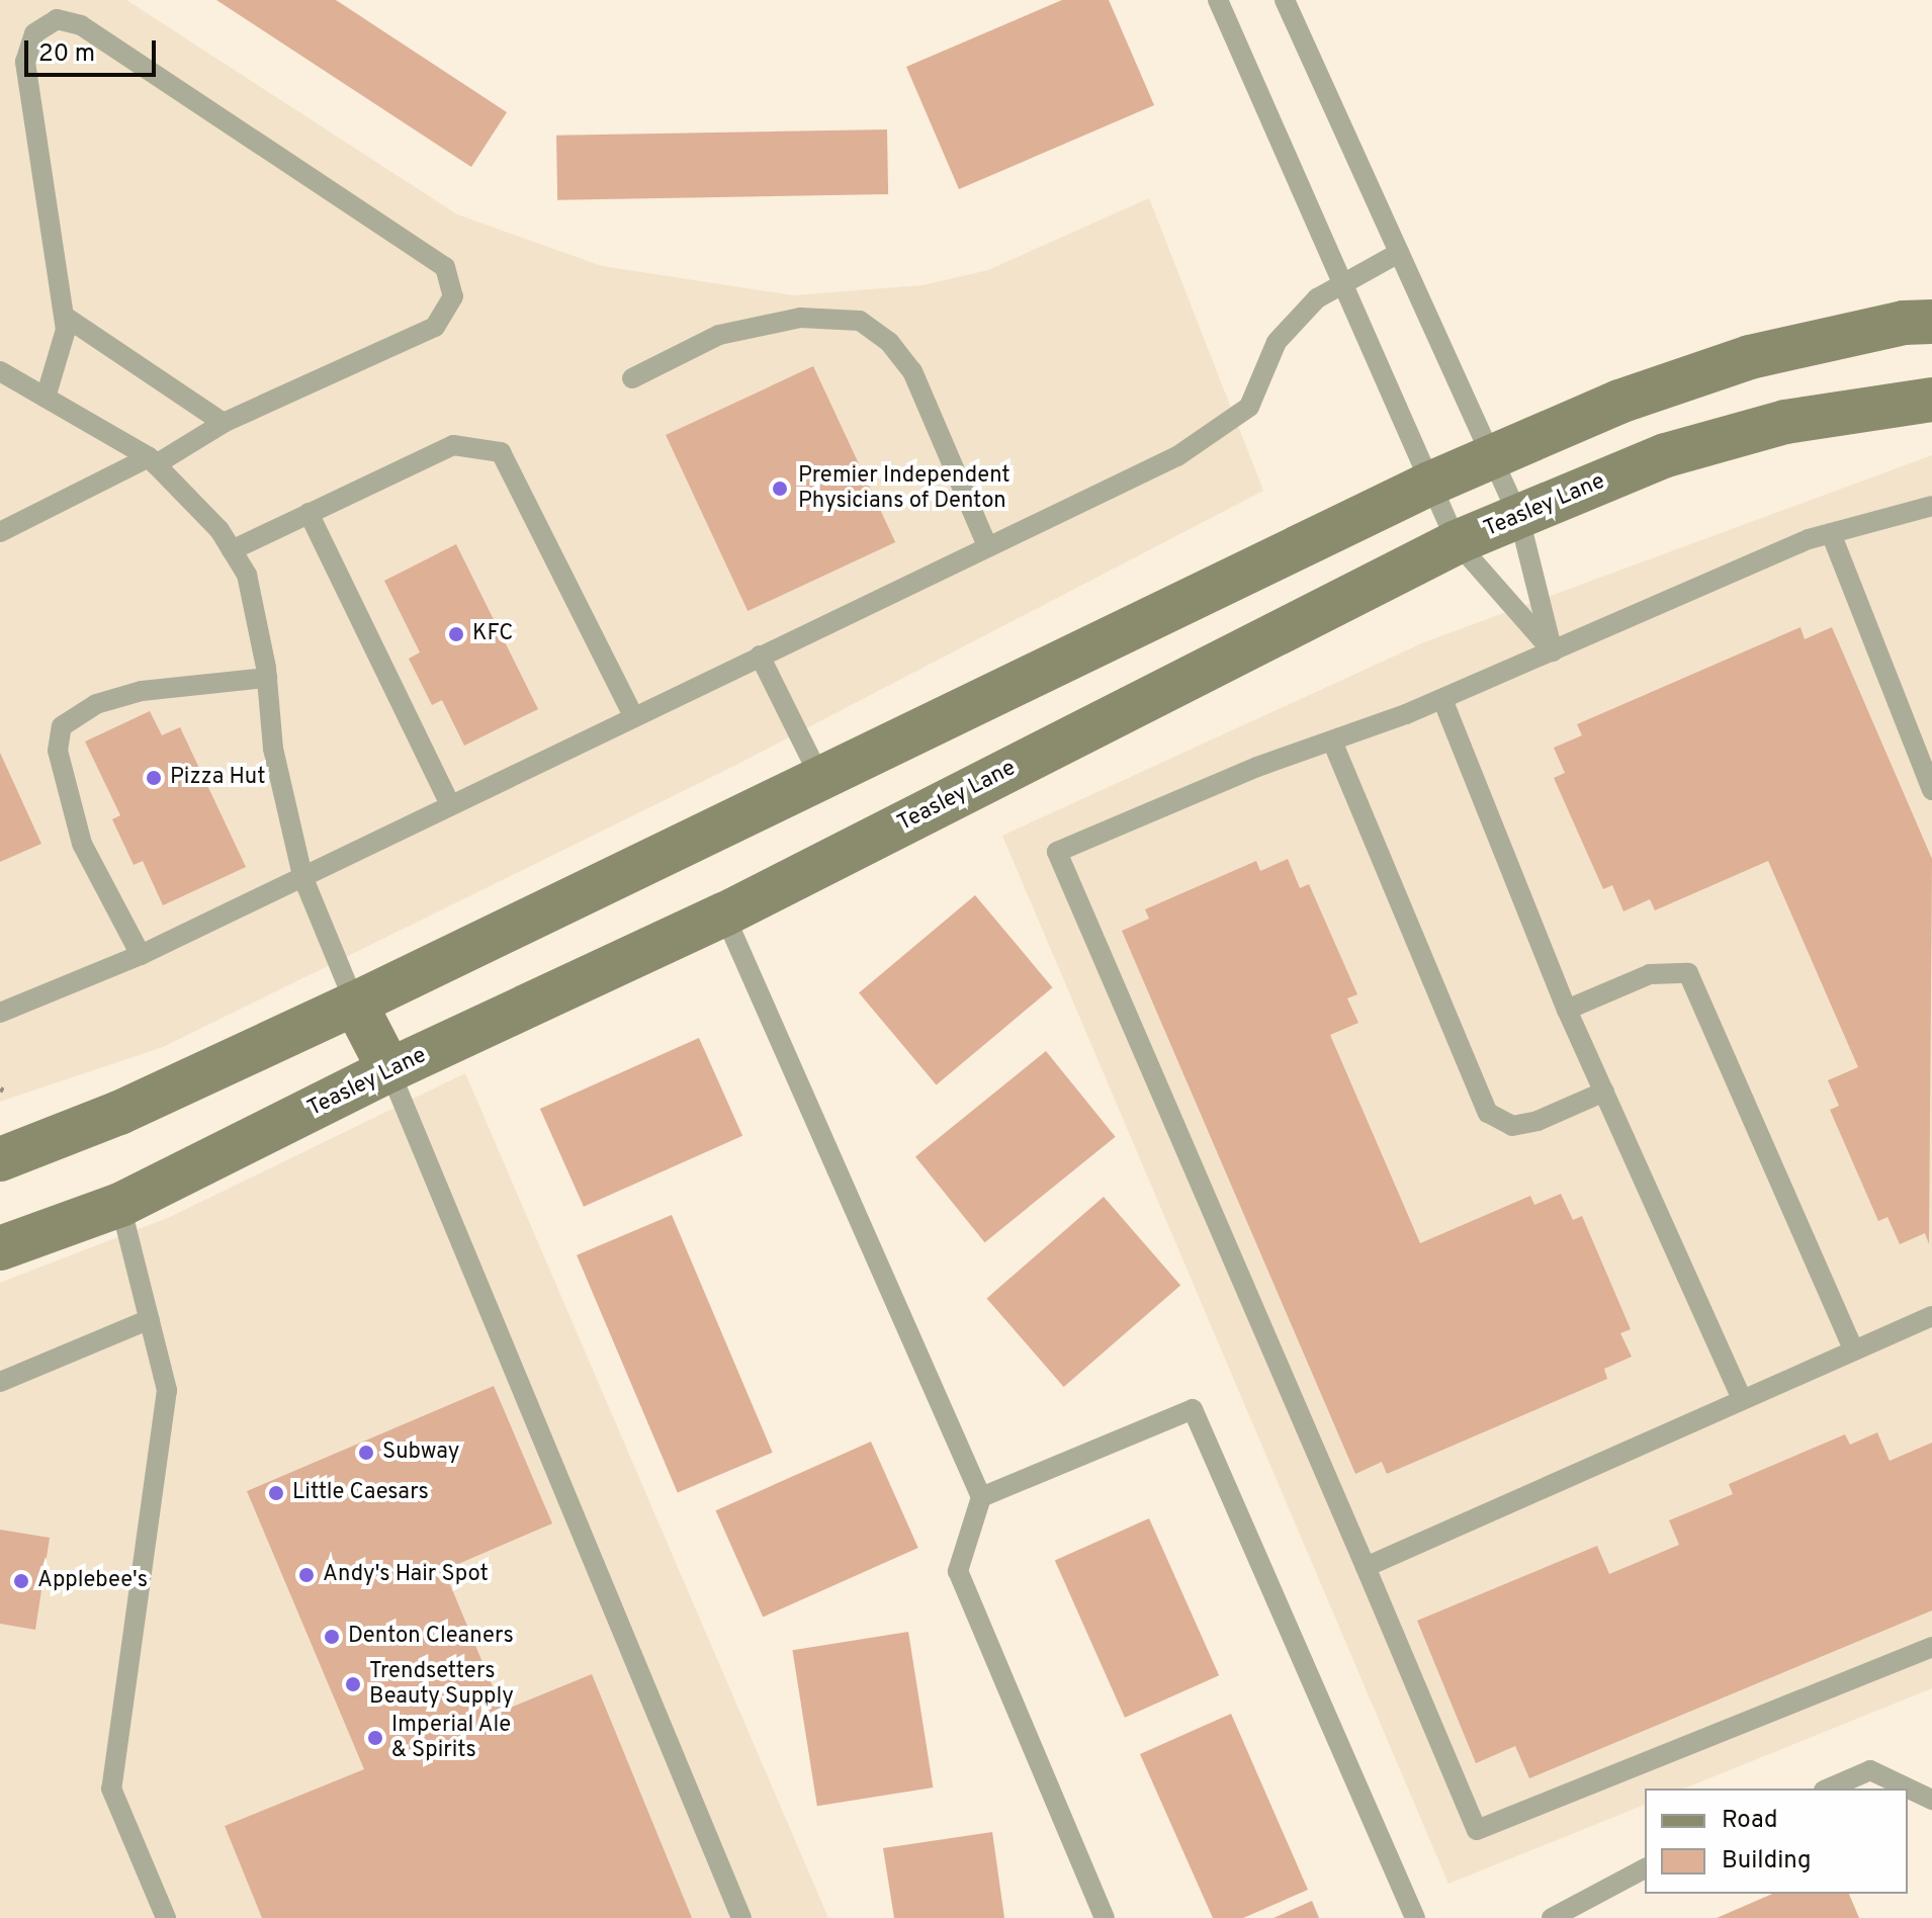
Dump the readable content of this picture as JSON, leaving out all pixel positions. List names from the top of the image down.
{
  "streets": {
    "main road": ["Teasley Lane"]
  },
  "places": [
    "Premier Independent Physicians of Denton",
    "KFC",
    "Pizza Hut",
    "Subway",
    "Little Caesars",
    "Andy's Hair Spot",
    "Applebee's",
    "Denton Cleaners",
    "Trendsetters Beauty Supply",
    "Imperial Ale & Spirits"
  ],
  "legend": ["Road", "Building"],
  "scale_bar": "20 m"
}
